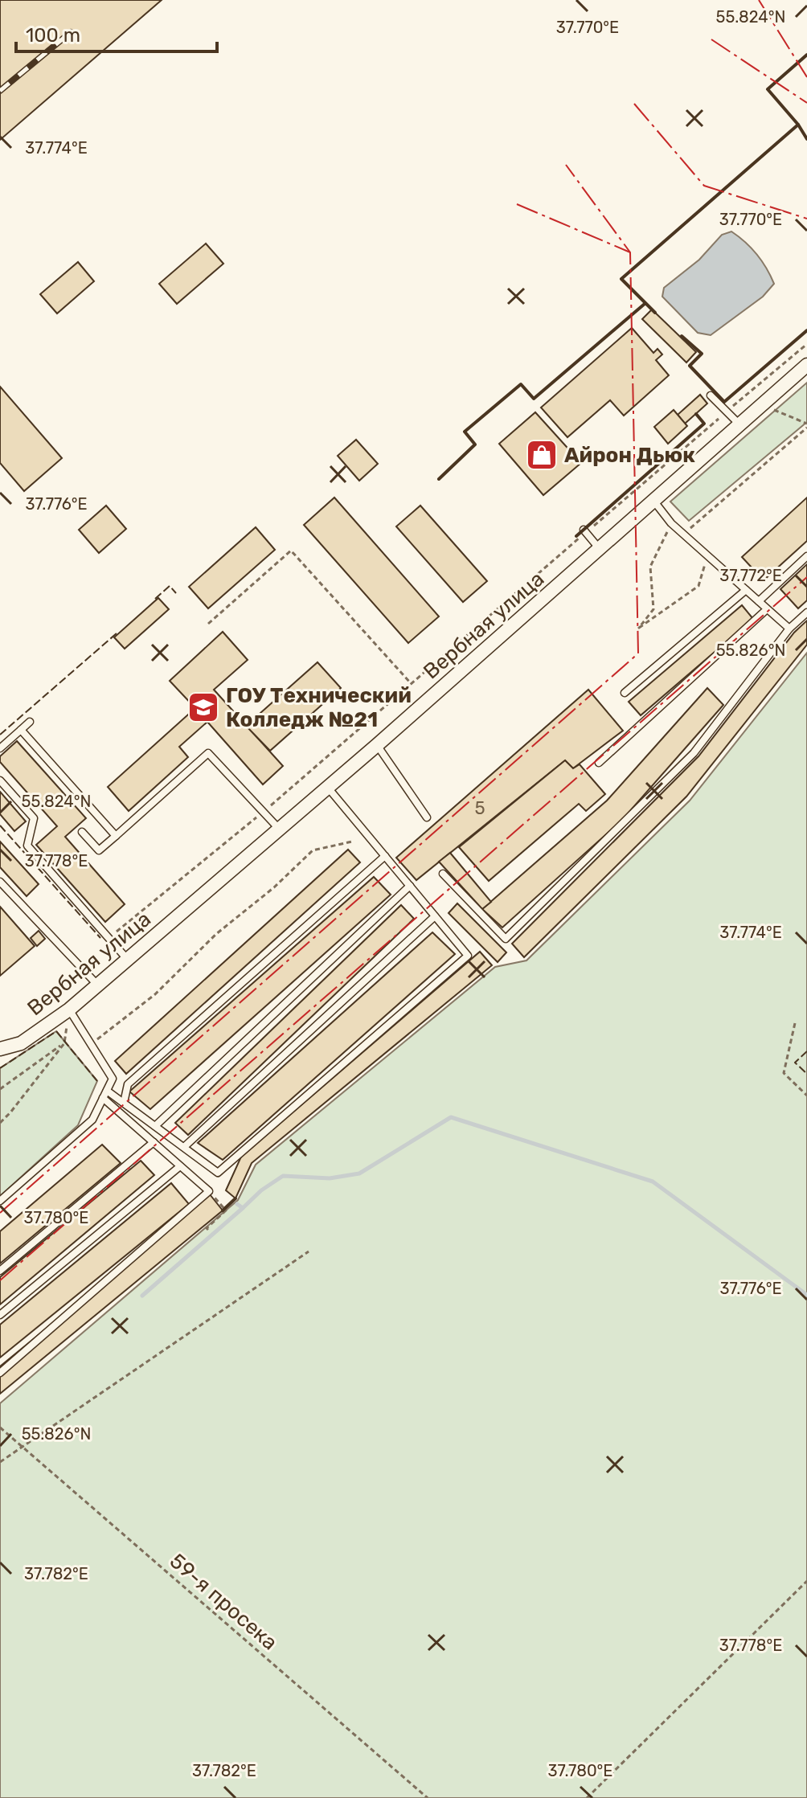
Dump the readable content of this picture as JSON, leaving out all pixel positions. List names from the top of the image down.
{
  "streets": {
    "street": ["Вербная улица"],
    "path": ["59-я просека"]
  },
  "places": {
    "shop": ["Айрон Дьюк"],
    "school or university": ["ГОУ Технический Колледж №21"]
  },
  "house_numbers": ["5"],
  "scale_bar": "100 m",
  "coordinates": [
    "55.824°N",
    "37.770°E",
    "37.774°E",
    "37.776°E",
    "37.772°E",
    "55.826°N",
    "37.778°E",
    "37.780°E",
    "37.782°E"
  ]
}
